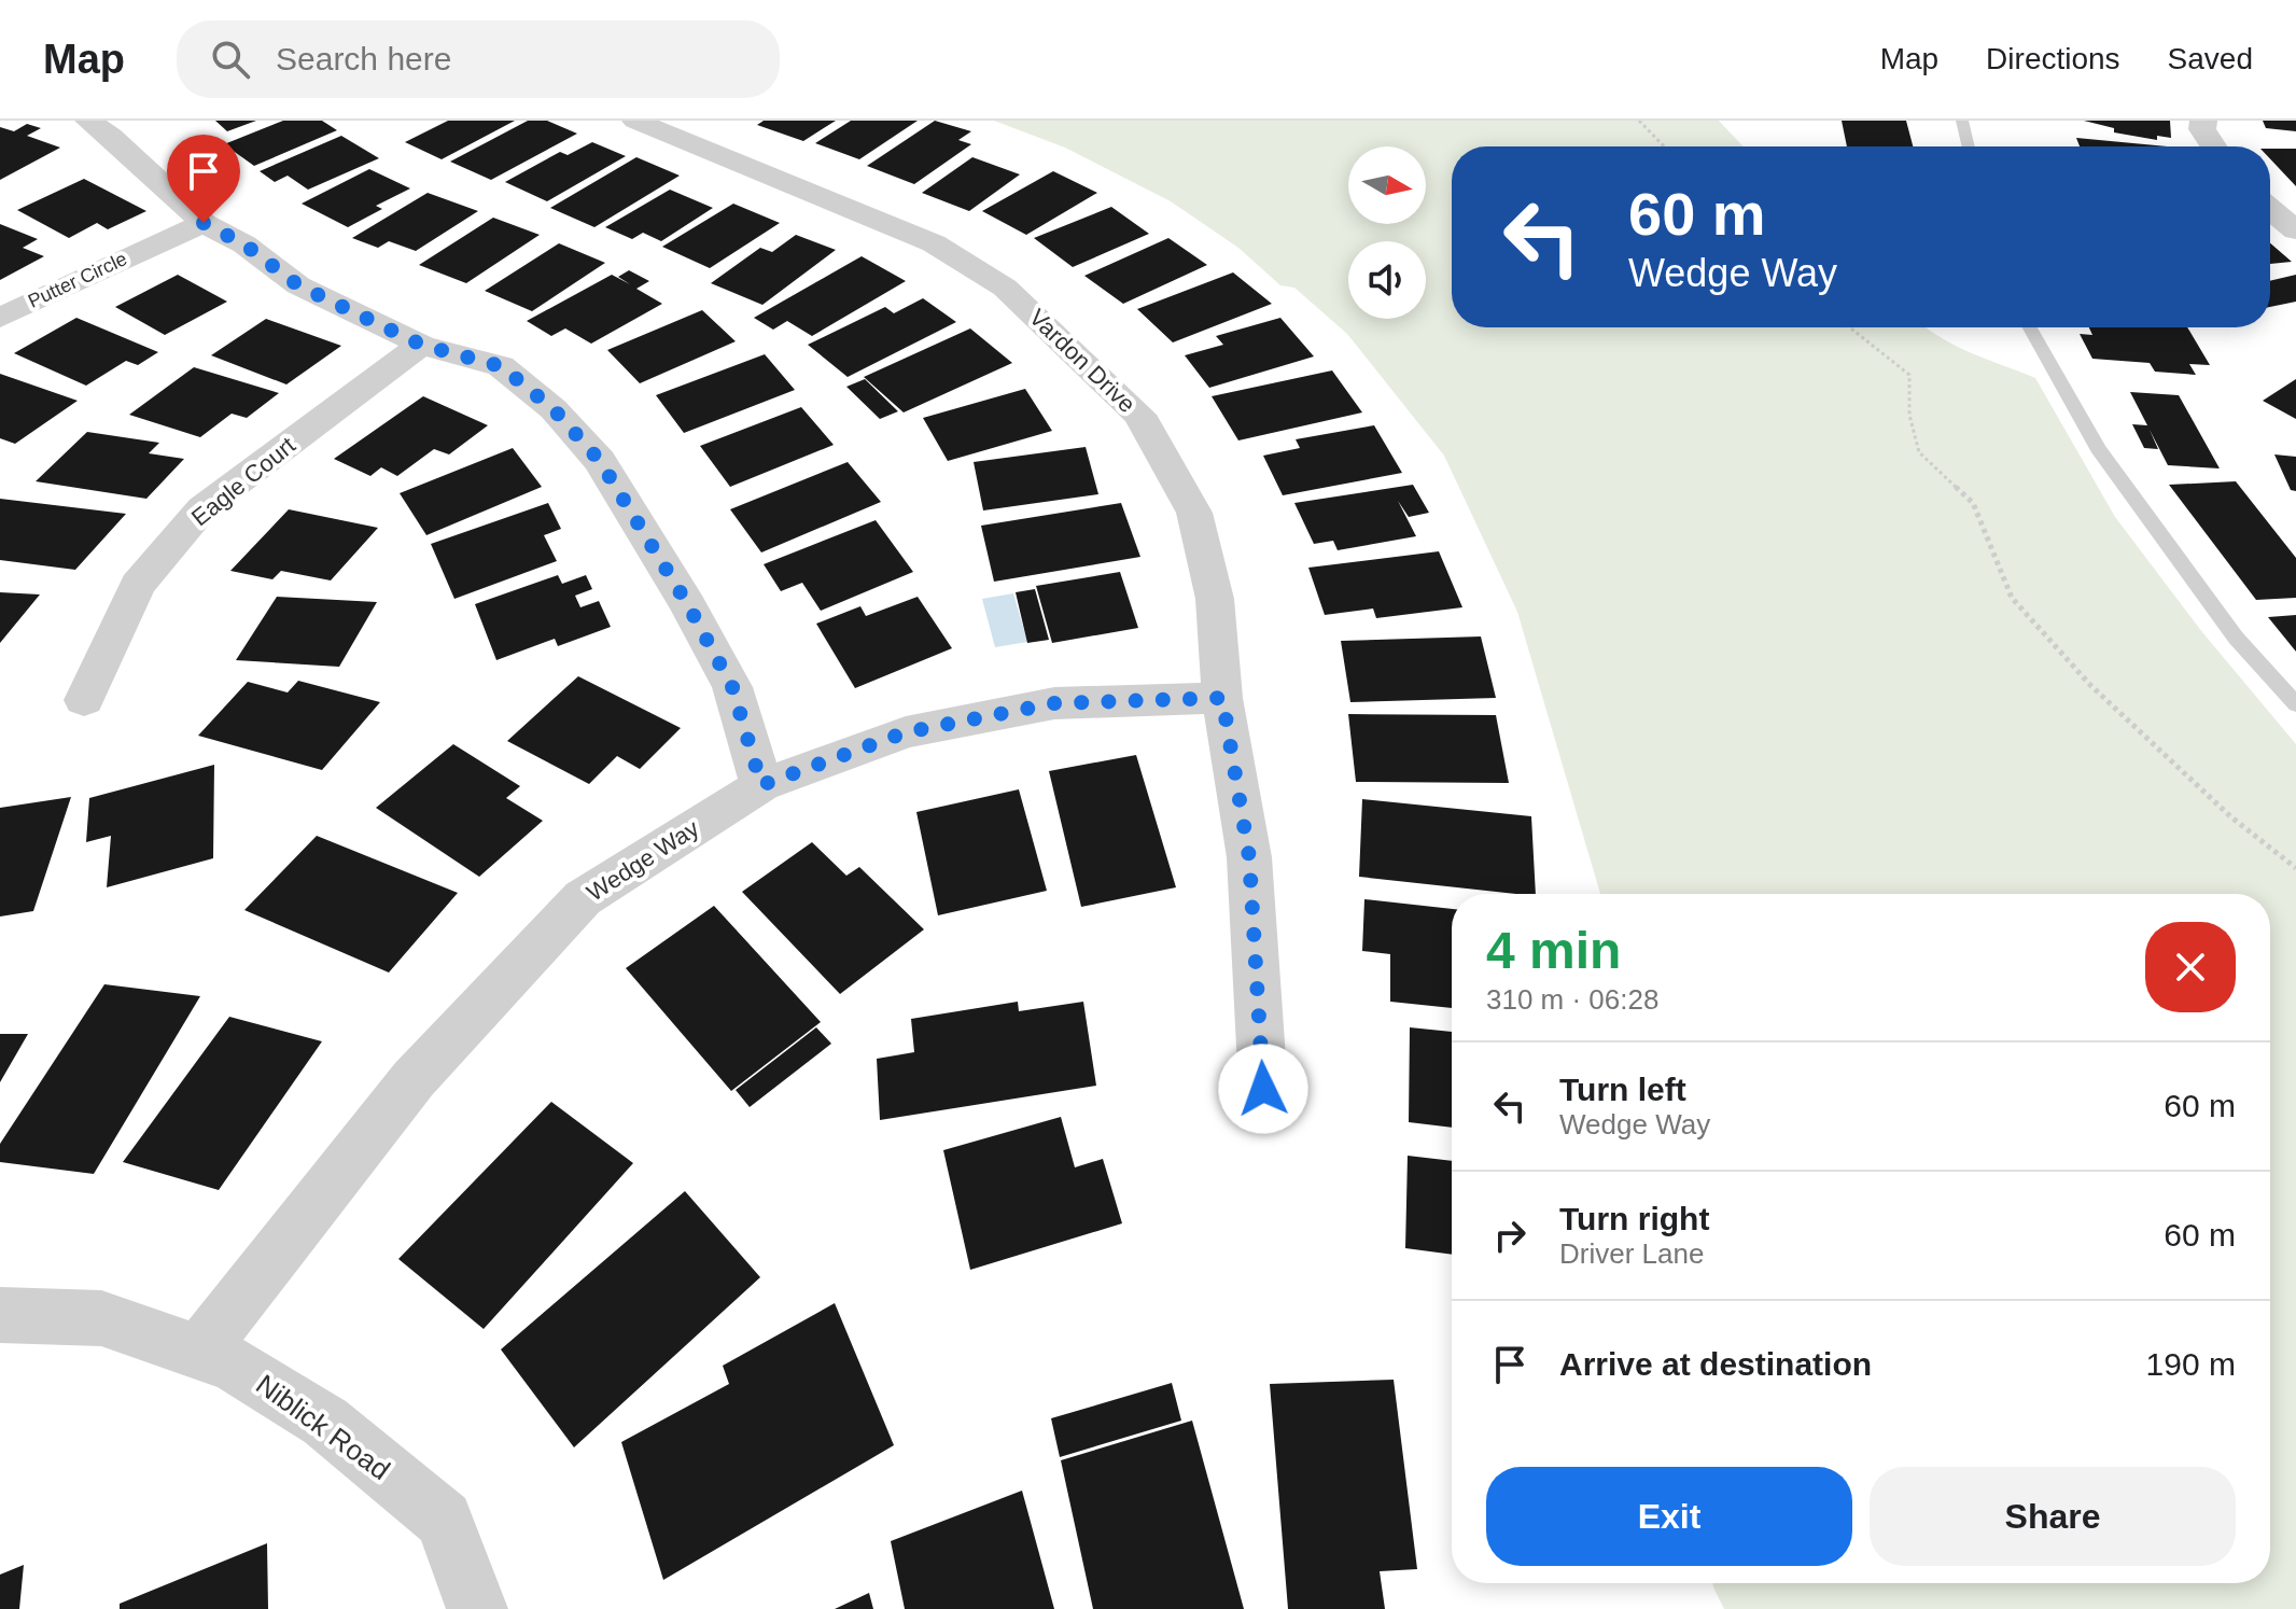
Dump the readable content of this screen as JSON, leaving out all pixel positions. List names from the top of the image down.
{
  "streets": {
    "street": [
      "Putter Circle",
      "Vardon Drive",
      "Eagle Court",
      "Wedge Way",
      "Niblick Road"
    ]
  },
  "crossings": [
    ["Vardon Drive", "Wedge Way"],
    ["Wedge Way", "Niblick Road"]
  ],
  "north": "right",
  "page": {
    "header": "Map",
    "search": "Search here",
    "nav": ["Map", "Directions", "Saved"],
    "turn": ["60 m", "Wedge Way"],
    "heading": ["4 min", "310 m · 06:28"],
    "list": [
      {
        "name": "Turn left",
        "note": "Wedge Way",
        "value": "60 m"
      },
      {
        "name": "Turn right",
        "note": "Driver Lane",
        "value": "60 m"
      },
      {
        "name": "Arrive at destination",
        "value": "190 m"
      }
    ],
    "buttons": ["Exit", "Share"]
  }
}
